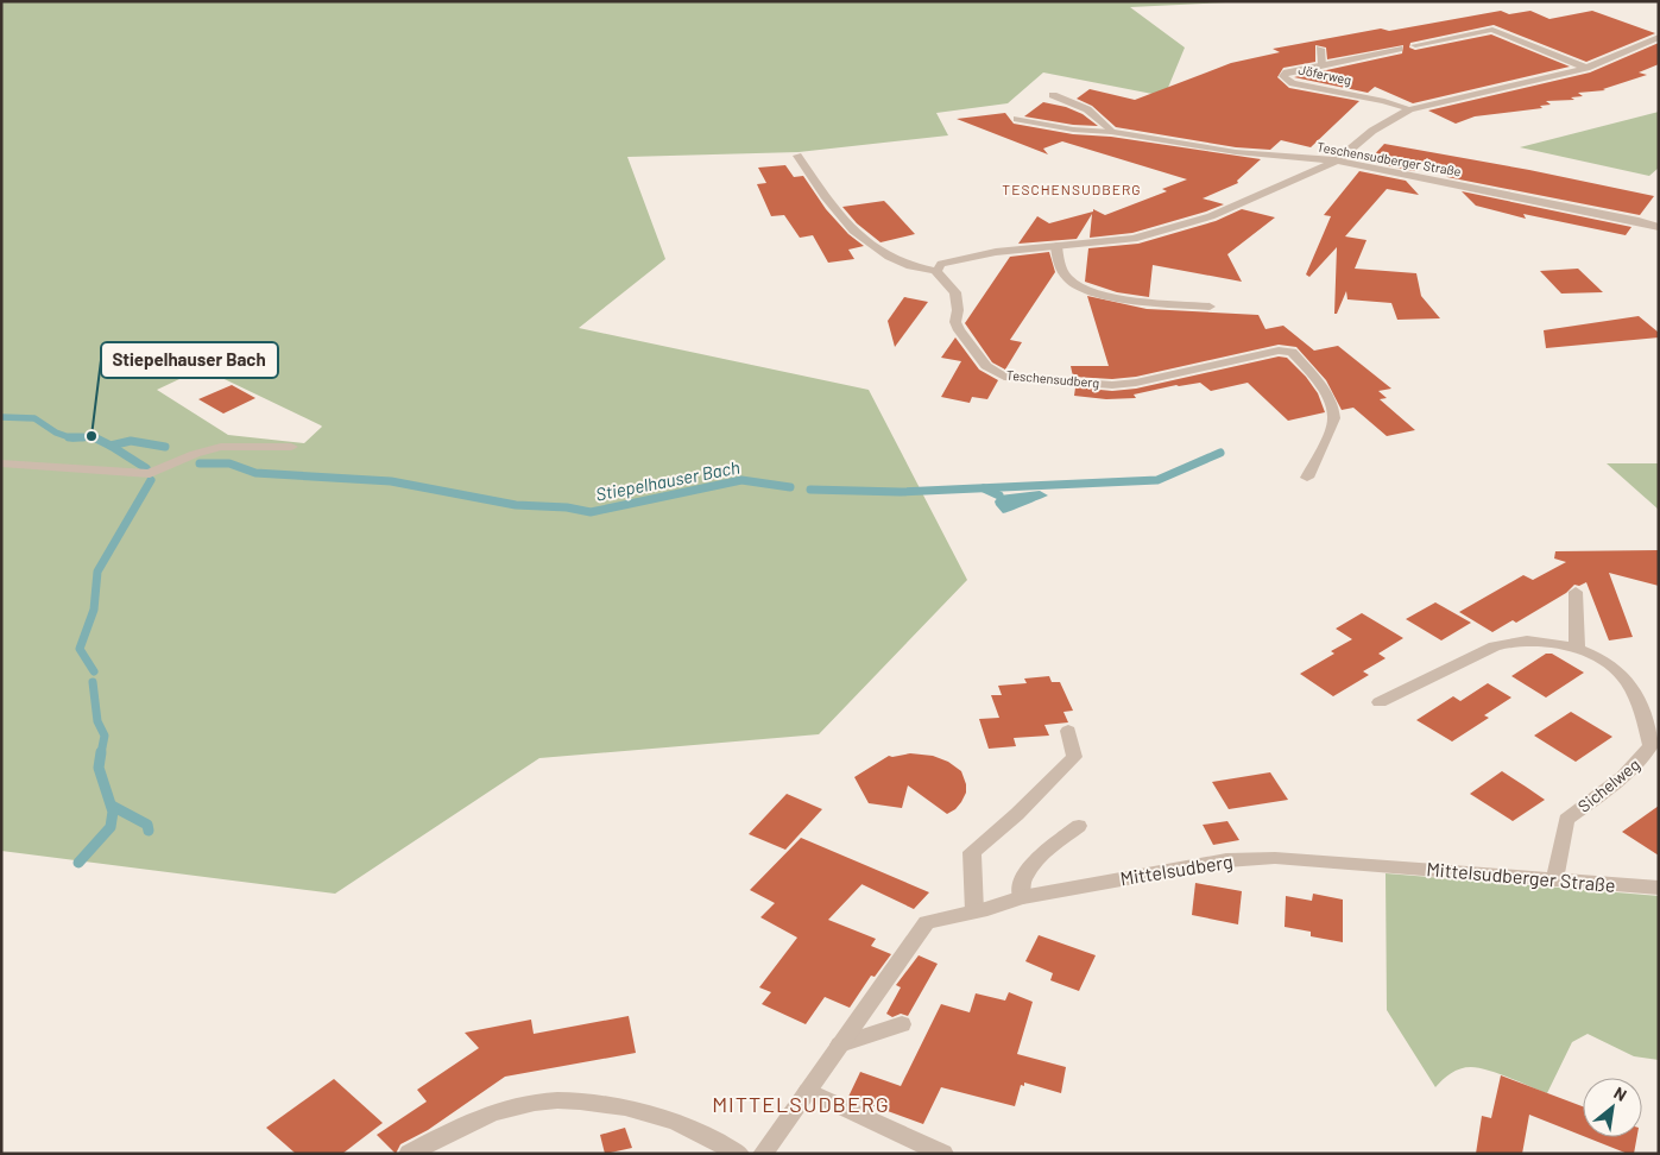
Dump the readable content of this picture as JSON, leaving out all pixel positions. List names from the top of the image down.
{
  "streets": {
    "street": [
      "Jöferweg",
      "Teschensudberger Straße",
      "Teschensudberg",
      "Sichelweg",
      "Mittelsudberg",
      "Mittelsudberger Straße"
    ]
  },
  "crossings": [
    ["Sichelweg", "Mittelsudberger Straße"],
    ["Mittelsudberg", "Mittelsudberger Straße"]
  ],
  "districts": ["TESCHENSUDBERG", "MITTELSUDBERG"],
  "water": ["Stiepelhauser Bach"],
  "places": ["Stiepelhauser Bach"],
  "north": "top right"
}
